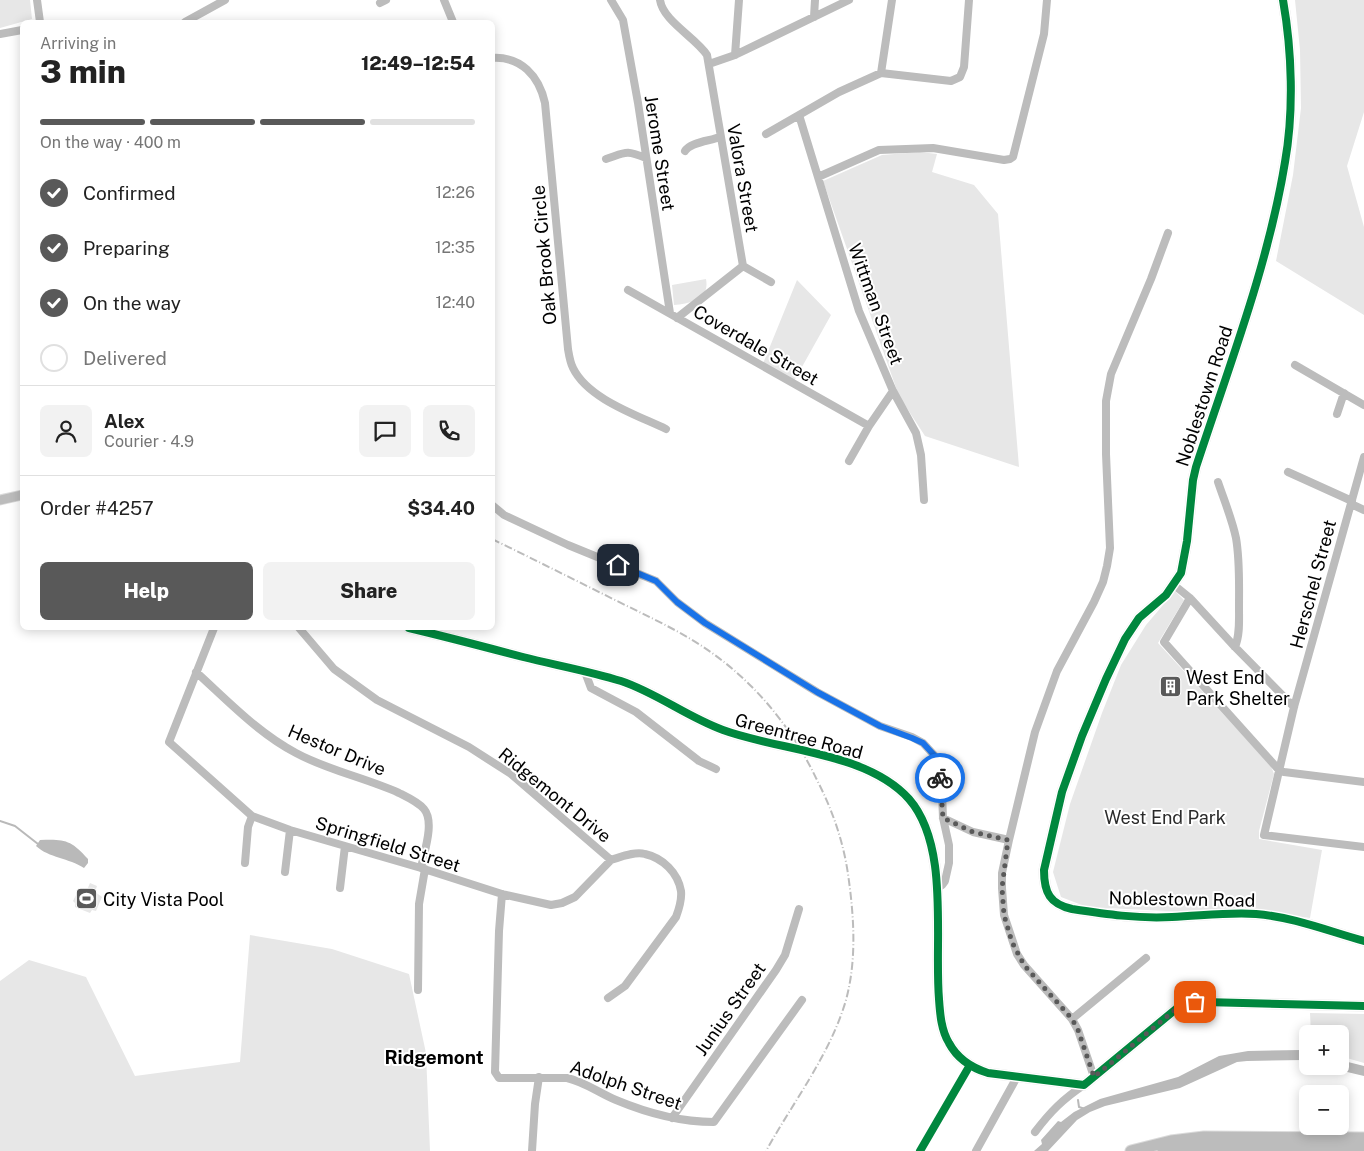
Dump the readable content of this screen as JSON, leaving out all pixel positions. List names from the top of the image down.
{
  "streets": {
    "main road": ["Noblestown Road", "Greentree Road"],
    "street": [
      "Jerome Street",
      "Valora Street",
      "Oak Brook Circle",
      "Wittman Street",
      "Coverdale Street",
      "Herschel Street",
      "Hestor Drive",
      "Ridgemont Drive",
      "Springfield Street",
      "Junius Street",
      "Adolph Street"
    ]
  },
  "crossings": [
    ["Jerome Street", "Coverdale Street"],
    ["Hestor Drive", "Springfield Street"],
    ["Ridgemont Drive", "Springfield Street"],
    ["Springfield Street", "Adolph Street"],
    ["Junius Street", "Adolph Street"]
  ],
  "districts": ["Ridgemont"],
  "parks": ["West End Park"],
  "places": {
    "building": ["West End Park Shelter"],
    "sports": ["City Vista Pool"]
  },
  "page": {
    "heading": ["3 min", "Arriving in", "12:49–12:54"],
    "panel": [
      "Alex",
      "Courier · 4.9",
      "Order #4257",
      "$34.40"
    ],
    "bar": "On the way · 400 m",
    "list": [
      ["Confirmed", "12:26"],
      ["Preparing", "12:35"],
      ["On the way", "12:40"],
      "Delivered"
    ],
    "buttons": ["Help", "Share"],
    "map_buttons": ["+", "−"]
  }
}
